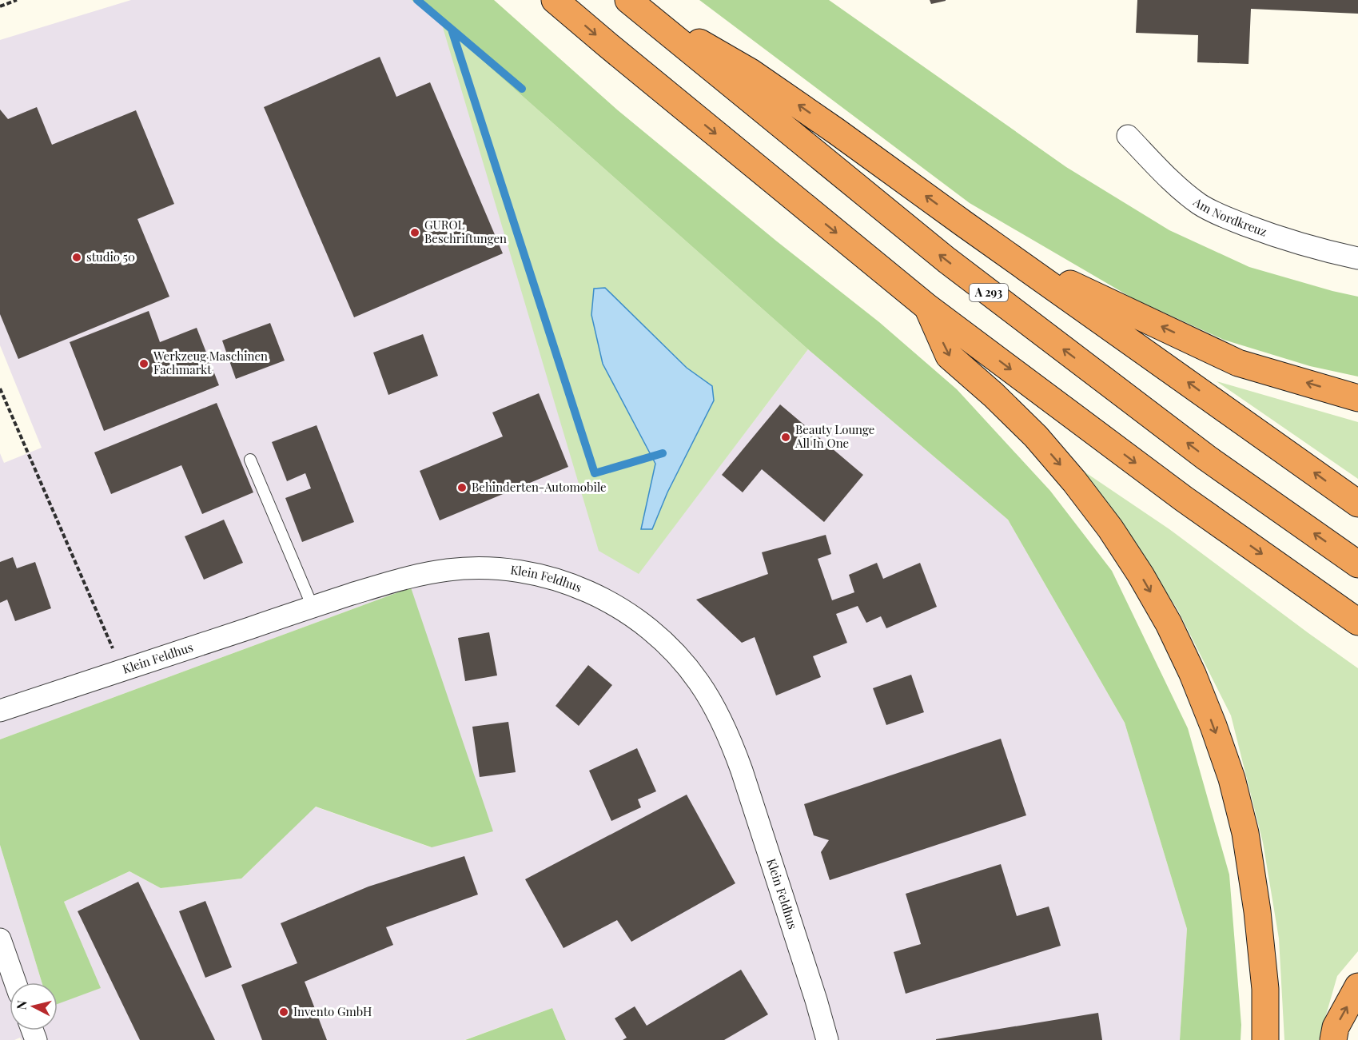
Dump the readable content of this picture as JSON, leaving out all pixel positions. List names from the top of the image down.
{
  "streets": {
    "highway": ["A 293"],
    "street": ["Am Nordkreuz", "Klein Feldhus"]
  },
  "places": [
    "GUROL Beschriftungen",
    "studio 50",
    "Werkzeug Maschinen Fachmarkt",
    "Beauty Lounge All In One",
    "Behinderten-Automobile",
    "Invento GmbH"
  ],
  "north": "left"
}
